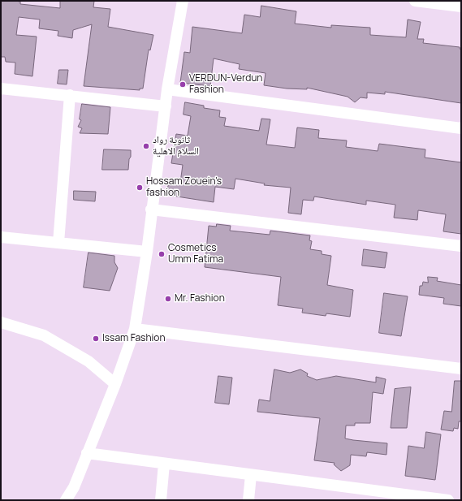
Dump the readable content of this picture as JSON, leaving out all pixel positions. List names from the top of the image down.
{
  "places": [
    "VERDUN-Verdun Fashion",
    "ثانوية رواد السلام الاهلية",
    "Hossam Zouein's fashion",
    "Cosmetics Umm Fatima",
    "Mr. Fashion",
    "Issam Fashion"
  ]
}
